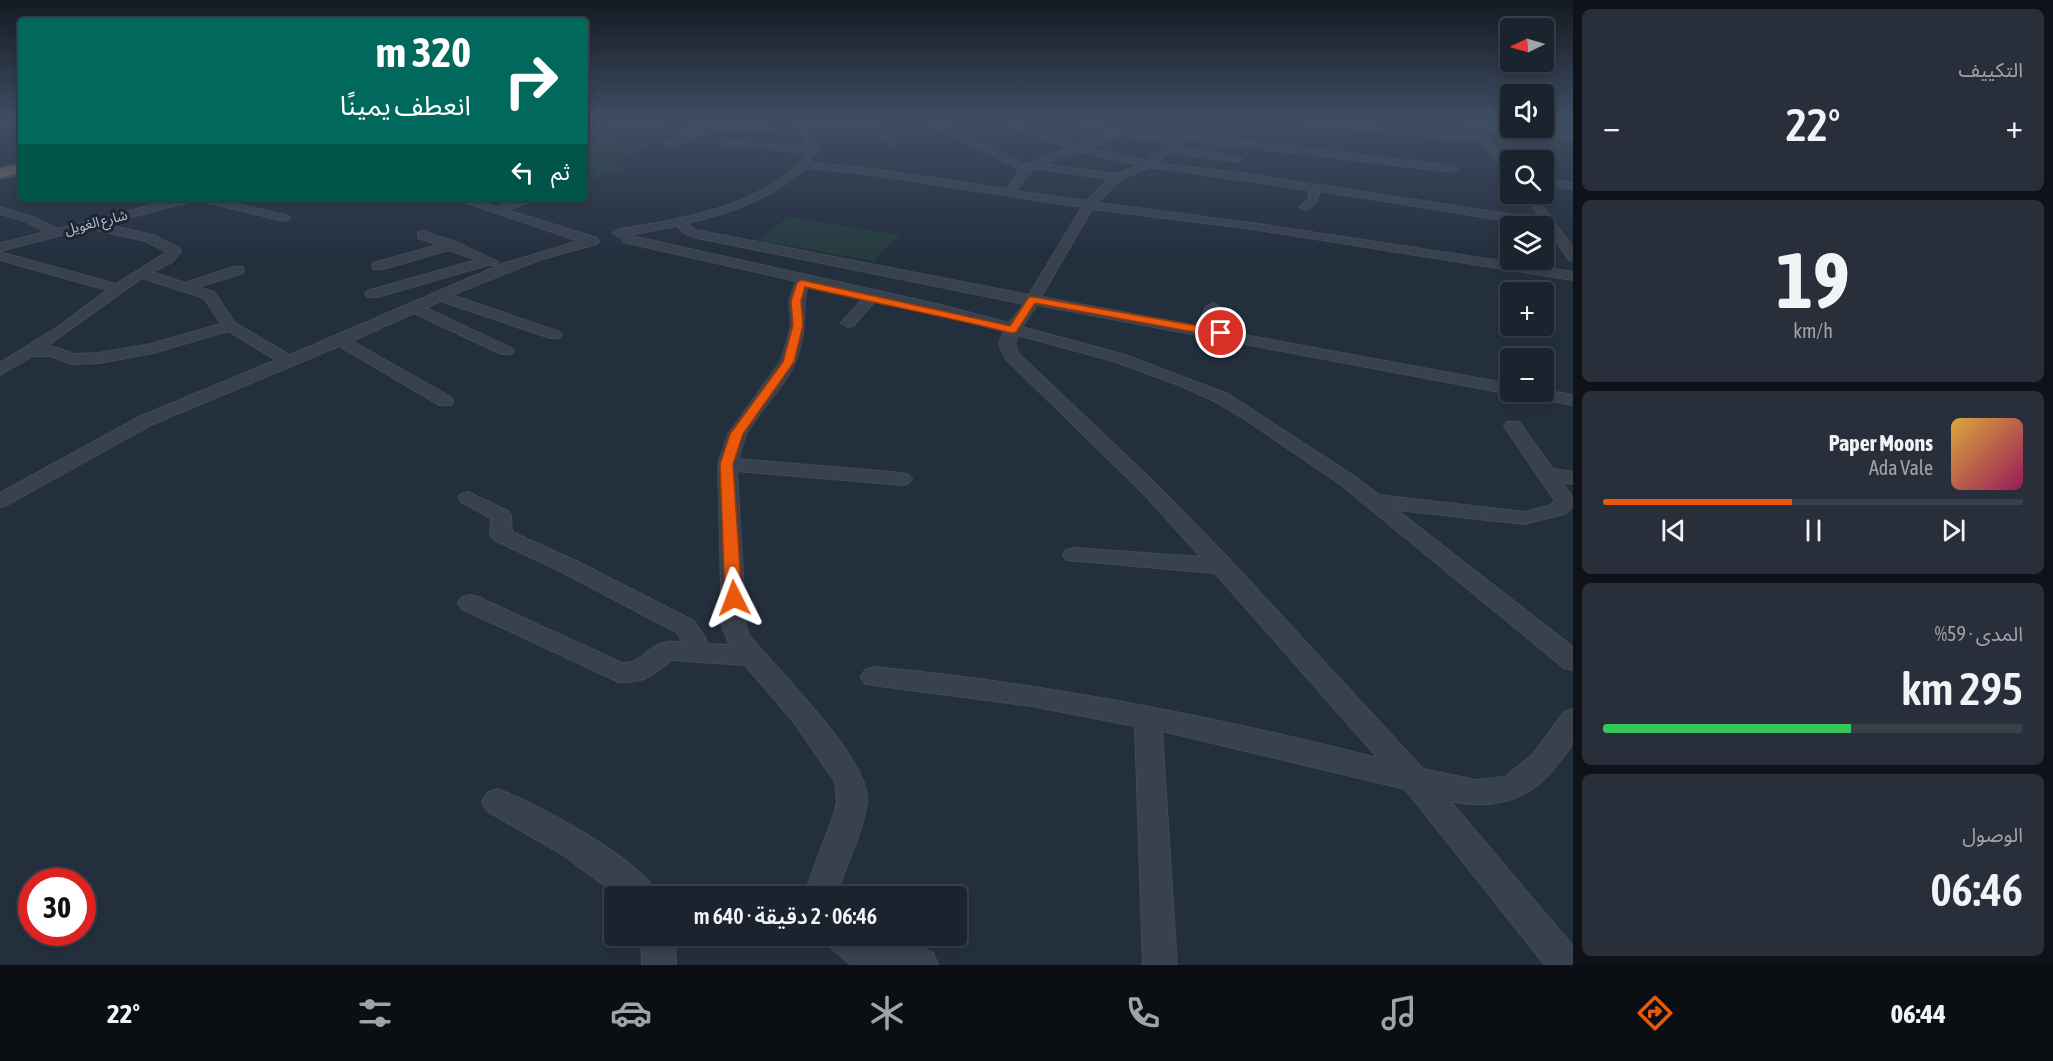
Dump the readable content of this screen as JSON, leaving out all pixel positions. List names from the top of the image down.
{
  "streets": {
    "street": ["شارع الغويل"]
  },
  "north": "left",
  "page": {
    "tile": [
      "التكييف",
      ["19", "km/h"],
      ["المدى · 59%", "295 km"],
      ["الوصول", "06:46"]
    ],
    "map_buttons": ["+", "−"],
    "turn": ["320 m", "انعطف يمينًا"],
    "heat": ["−", "22°", "+"],
    "then": "ثم",
    "song": ["Paper Moons", "Ada Vale"],
    "limit": "30",
    "trip": "06:46 · 2 دقيقة · 640 m",
    "tabs": ["06:44", "22°"]
  }
}
